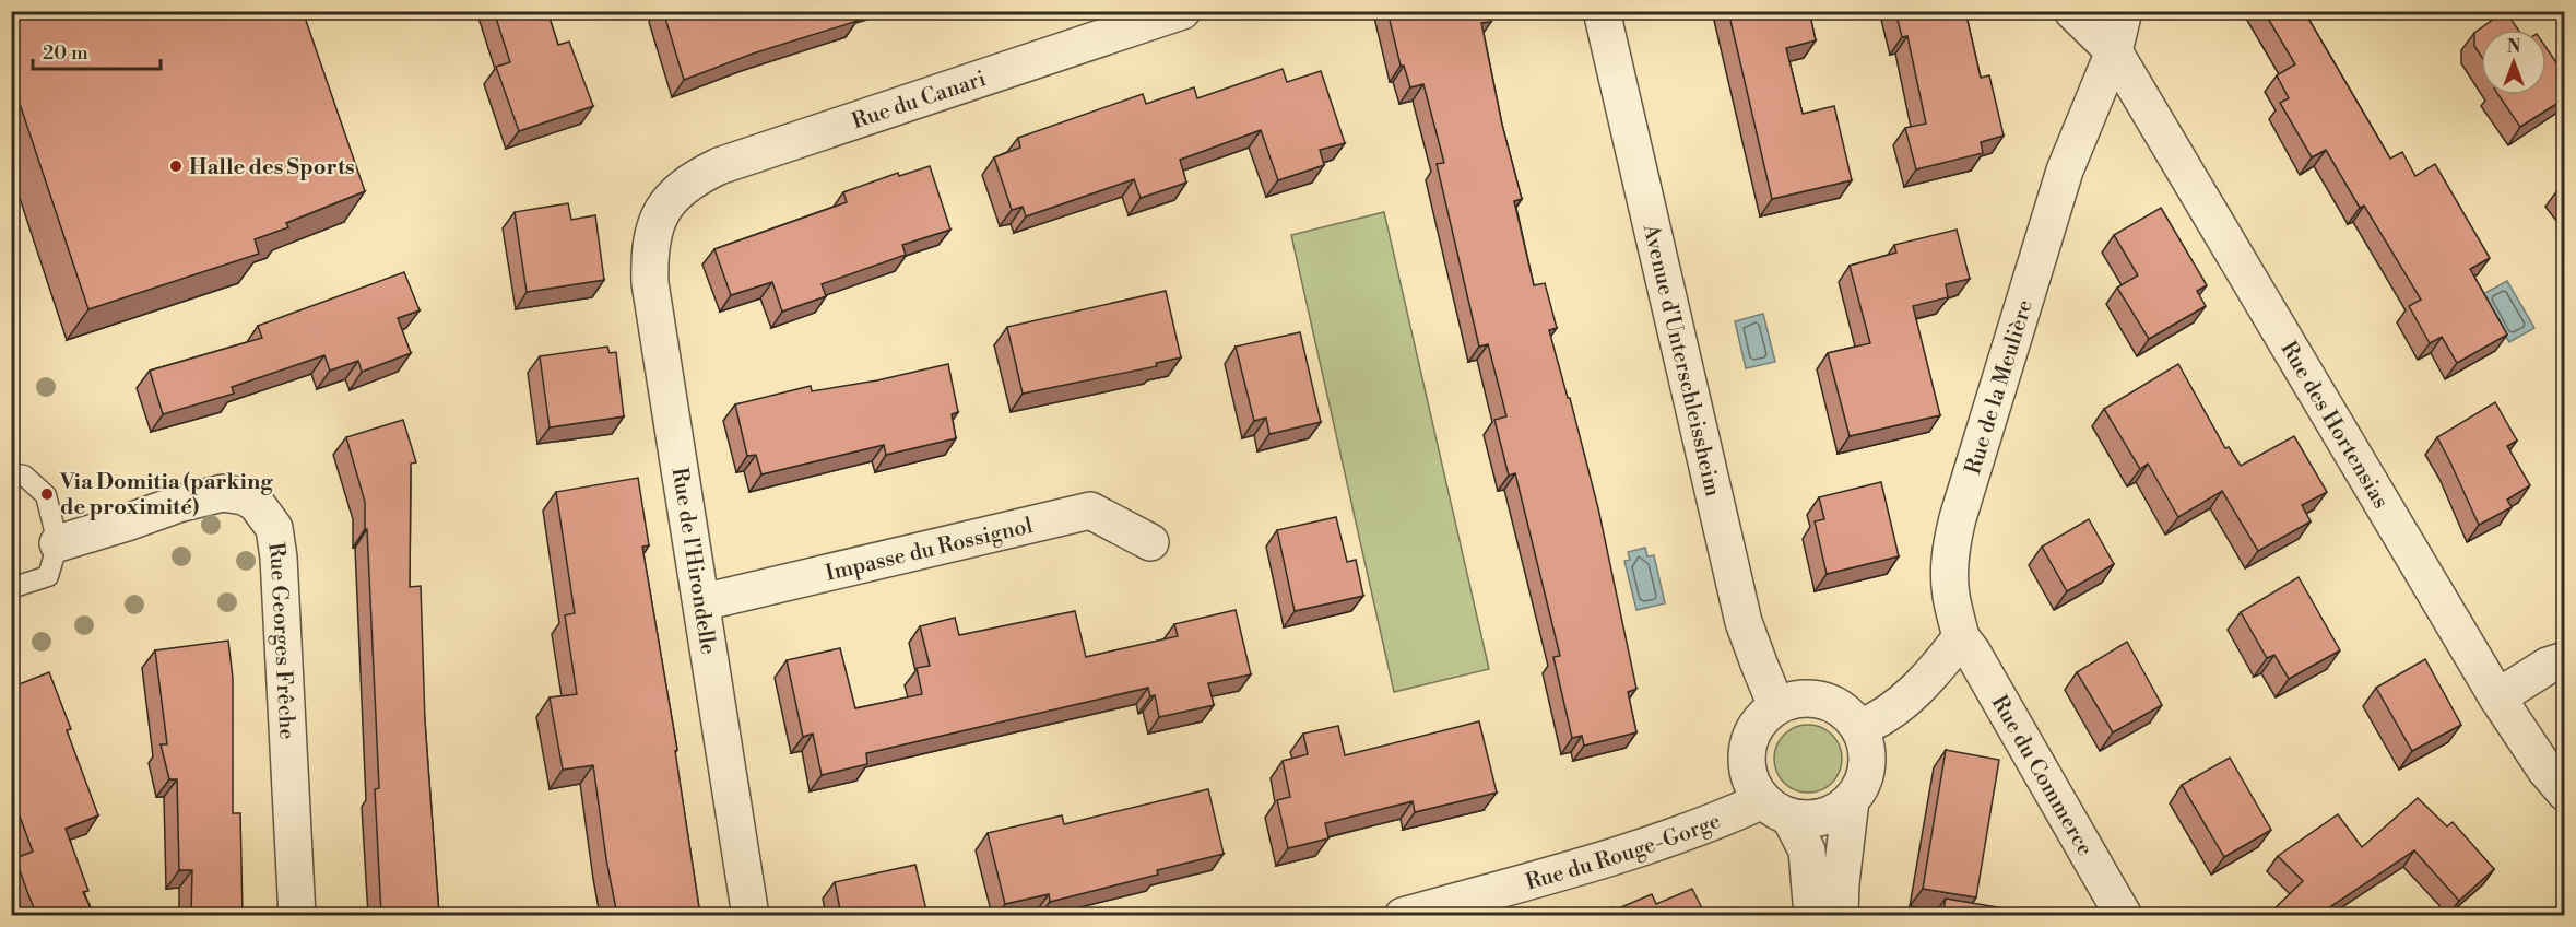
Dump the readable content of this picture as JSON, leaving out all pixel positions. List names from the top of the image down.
{
  "streets": {
    "street": [
      "Rue du Canari",
      "Avenue d'Unterschleissheim",
      "Rue de la Meulière",
      "Rue des Hortensias",
      "Impasse du Rossignol",
      "Rue de l'Hirondelle",
      "Rue Georges Frêche",
      "Rue du Commerce",
      "Rue du Rouge-Gorge"
    ]
  },
  "crossings": [
    ["Rue du Canari", "Rue de l'Hirondelle"],
    ["Avenue d'Unterschleissheim", "Rue du Rouge-Gorge"],
    ["Rue de la Meulière", "Rue des Hortensias"],
    ["Rue de la Meulière", "Rue du Commerce"],
    ["Impasse du Rossignol", "Rue de l'Hirondelle"]
  ],
  "places": ["Halle des Sports", "Via Domitia (parking de proximité)"],
  "scale_bar": "20 m",
  "north": "top"
}
